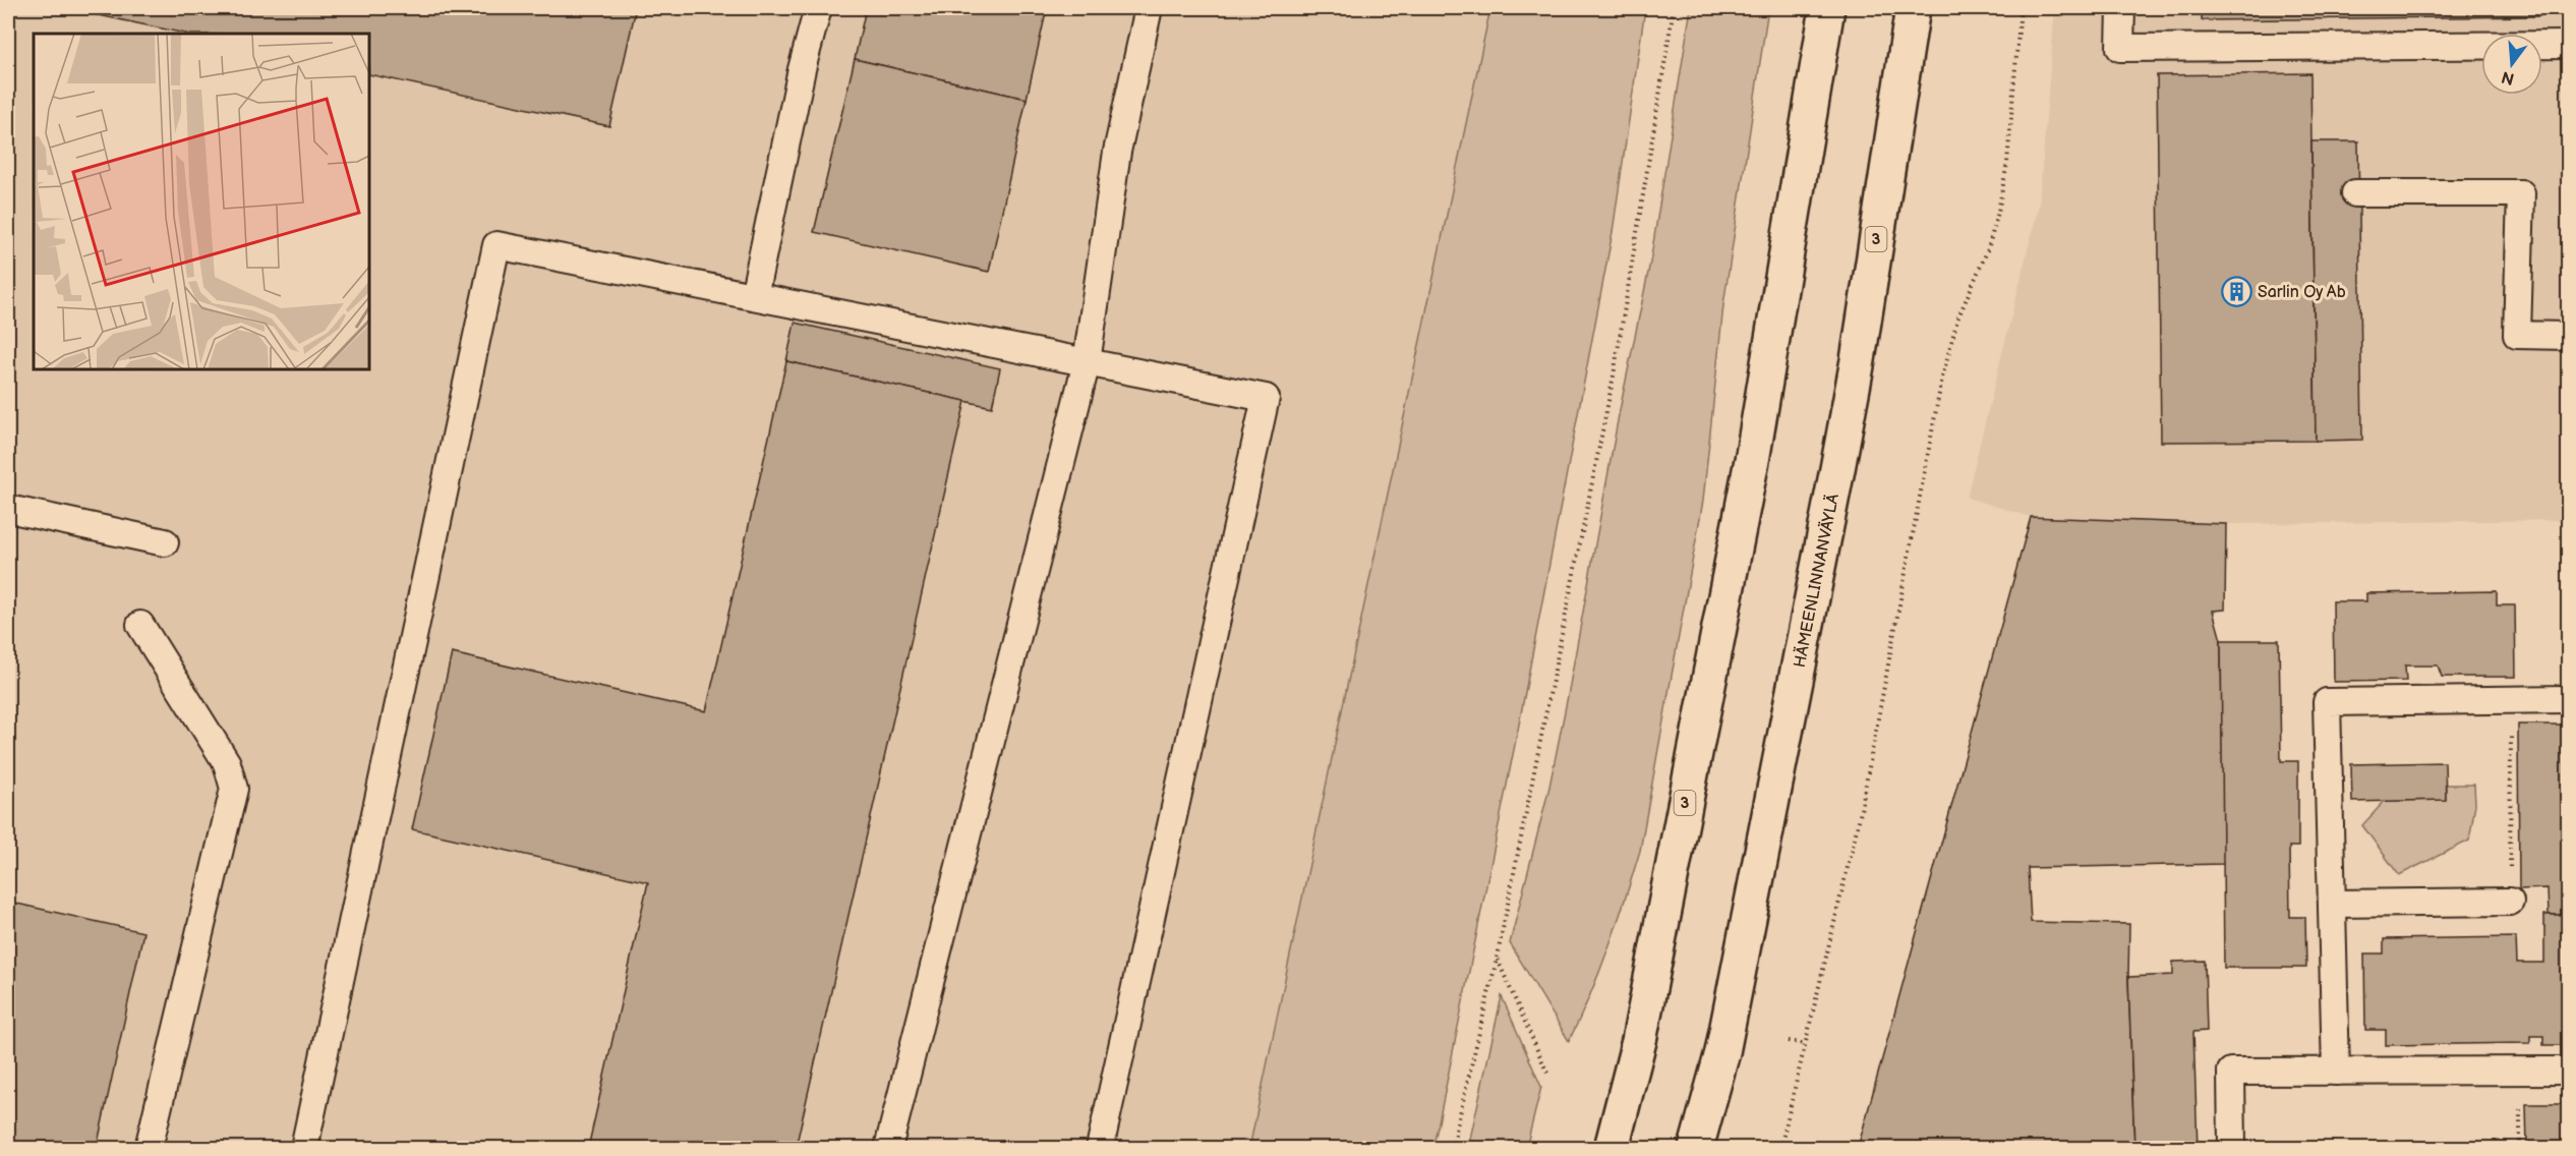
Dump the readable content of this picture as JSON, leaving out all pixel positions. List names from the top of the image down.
{
  "streets": {
    "highway": ["3", "HÄMEENLINNANVÄYLÄ"]
  },
  "places": {
    "building": ["Sarlin Oy Ab"]
  },
  "north": "bottom"
}
